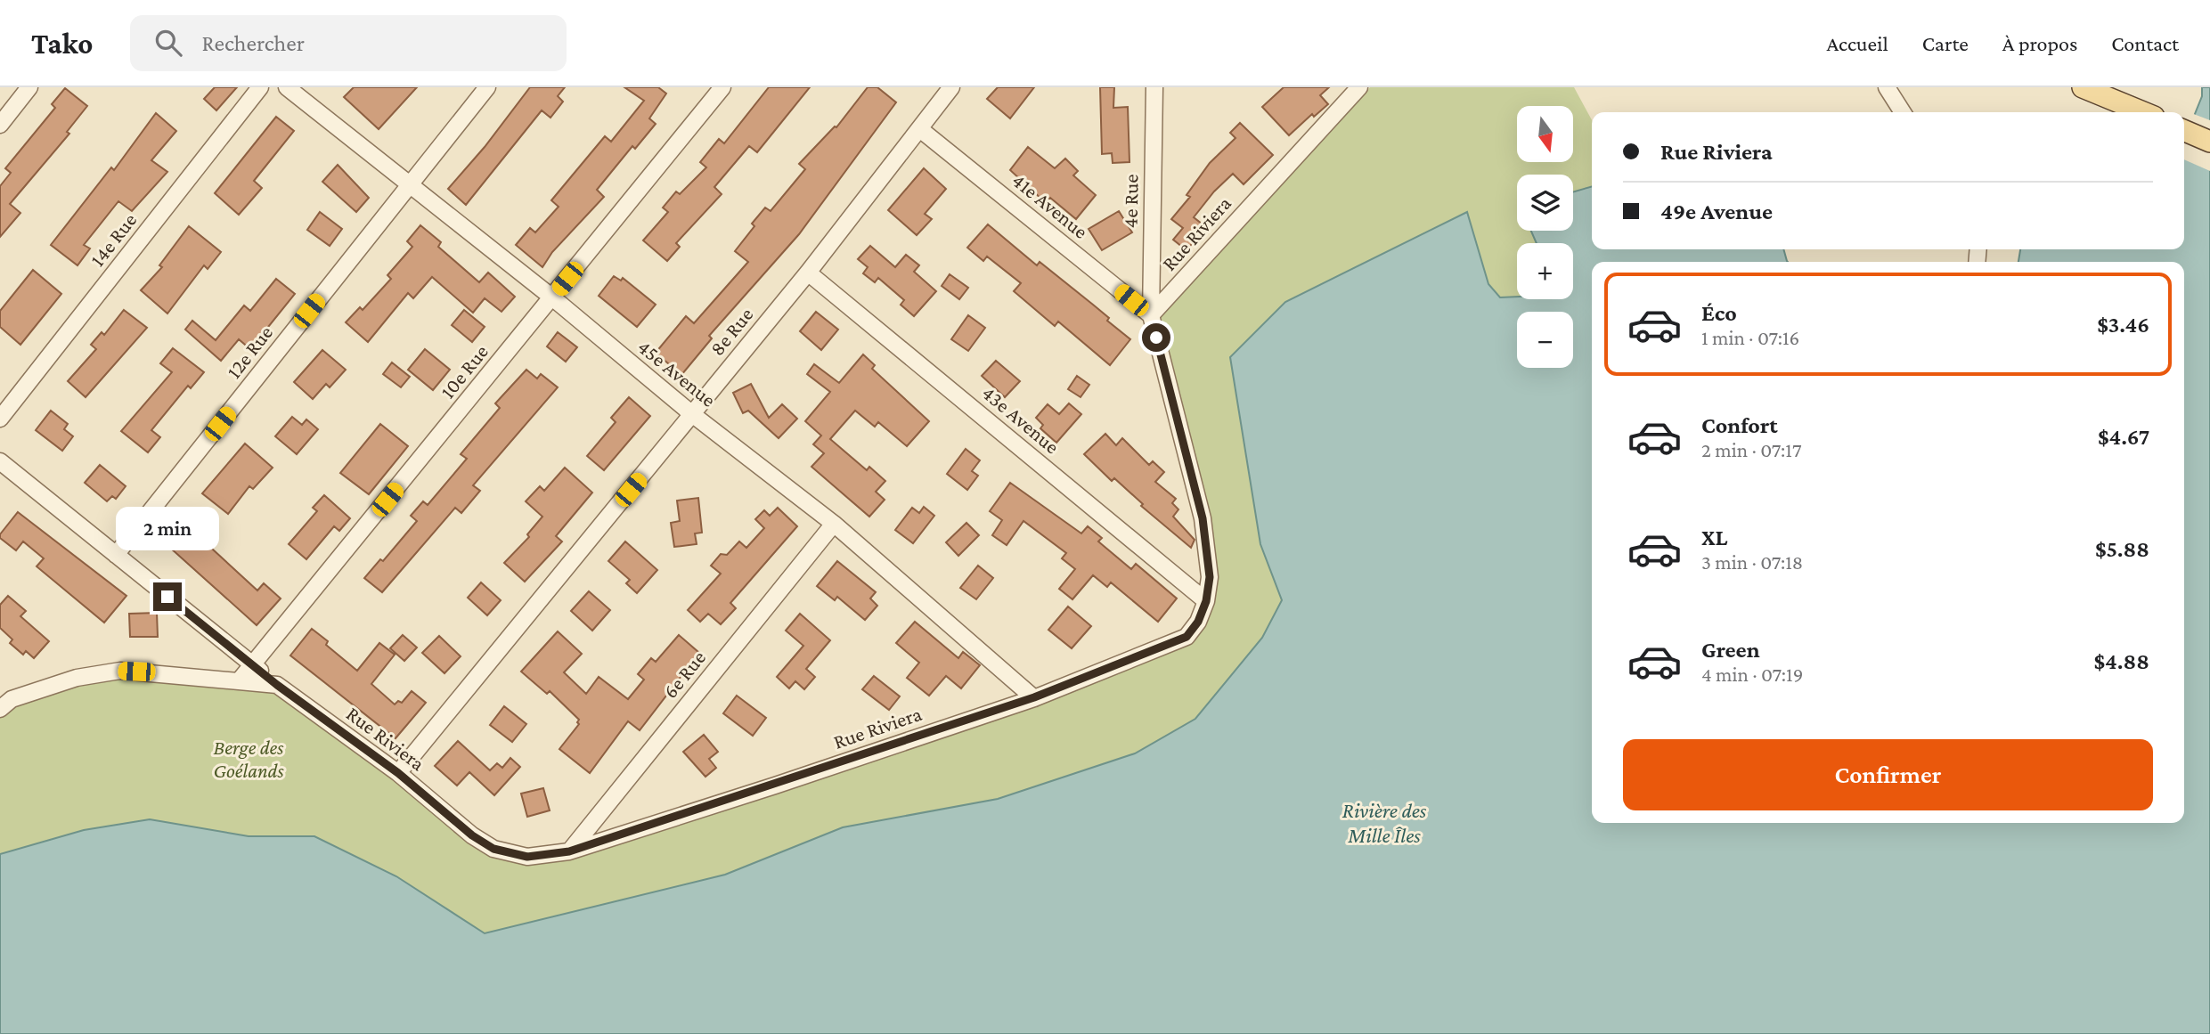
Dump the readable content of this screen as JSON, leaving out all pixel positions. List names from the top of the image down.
{
  "streets": {
    "street": [
      "4e Rue",
      "41e Avenue",
      "Rue Riviera",
      "14e Rue",
      "8e Rue",
      "12e Rue",
      "10e Rue",
      "45e Avenue",
      "43e Avenue",
      "6e Rue"
    ]
  },
  "crossings": [
    ["4e Rue", "41e Avenue"],
    ["4e Rue", "Rue Riviera"],
    ["41e Avenue", "Rue Riviera"],
    ["41e Avenue", "8e Rue"],
    ["Rue Riviera", "8e Rue"],
    ["Rue Riviera", "12e Rue"],
    ["Rue Riviera", "10e Rue"],
    ["Rue Riviera", "45e Avenue"],
    ["Rue Riviera", "43e Avenue"],
    ["Rue Riviera", "6e Rue"],
    ["8e Rue", "45e Avenue"],
    ["8e Rue", "43e Avenue"],
    ["12e Rue", "45e Avenue"],
    ["10e Rue", "45e Avenue"],
    ["45e Avenue", "6e Rue"]
  ],
  "water": ["Rivière des Mille Îles"],
  "parks": ["Berge des Goélands"],
  "north": "bottom",
  "page": {
    "header": "Tako",
    "search": "Rechercher",
    "nav": [
      "Accueil",
      "Carte",
      "À propos",
      "Contact"
    ],
    "map_buttons": ["+", "−"],
    "banner": ["Rue Riviera", "49e Avenue"],
    "list": [
      {
        "name": "Éco",
        "note": "1 min · 07:16",
        "value": "$3.46"
      },
      {
        "name": "Confort",
        "note": "2 min · 07:17",
        "value": "$4.67"
      },
      {
        "name": "XL",
        "note": "3 min · 07:18",
        "value": "$5.88"
      },
      {
        "name": "Green",
        "note": "4 min · 07:19",
        "value": "$4.88"
      }
    ],
    "bubble": "2 min",
    "buttons": "Confirmer"
  }
}
